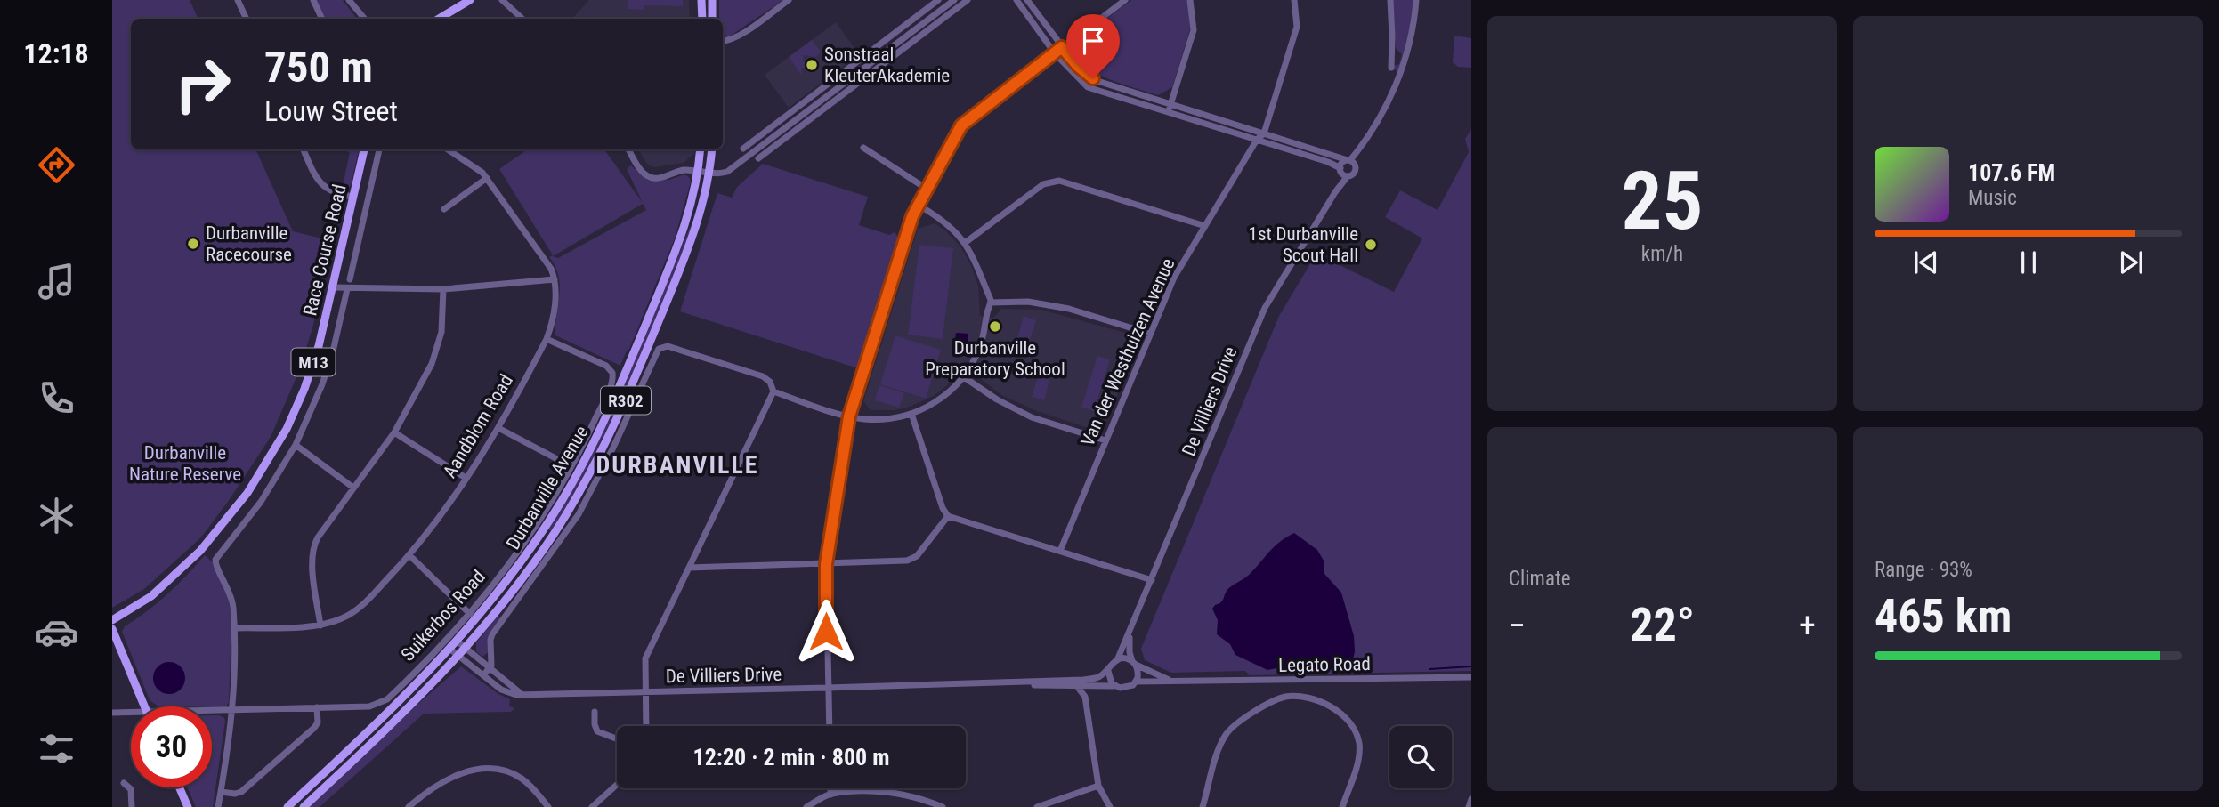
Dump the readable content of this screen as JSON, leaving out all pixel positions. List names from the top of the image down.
{
  "streets": {
    "main road": [
      "Race Course Road",
      "M13",
      "R302",
      "Durbanville Avenue"
    ],
    "street": [
      "Van der Westhuizen Avenue",
      "De Villiers Drive",
      "Aandblom Road",
      "Suikerbos Road",
      "Legato Road"
    ]
  },
  "crossings": [
    ["De Villiers Drive", "Durbanville Avenue"],
    ["De Villiers Drive", "Legato Road"],
    ["Aandblom Road", "Suikerbos Road"]
  ],
  "districts": ["DURBANVILLE"],
  "parks": ["Durbanville Nature Reserve"],
  "places": [
    "Sonstraal KleuterAkademie",
    "Durbanville Racecourse",
    "1st Durbanville Scout Hall",
    "Durbanville Preparatory School"
  ],
  "page": {
    "tabs": "12:18",
    "tile": [
      ["25", "km/h"],
      "Climate",
      ["Range · 93%", "465 km"]
    ],
    "turn": ["750 m", "Louw Street"],
    "song": ["107.6 FM", "Music"],
    "heat": ["−", "22°", "+"],
    "limit": "30",
    "trip": "12:20 · 2 min · 800 m"
  }
}
